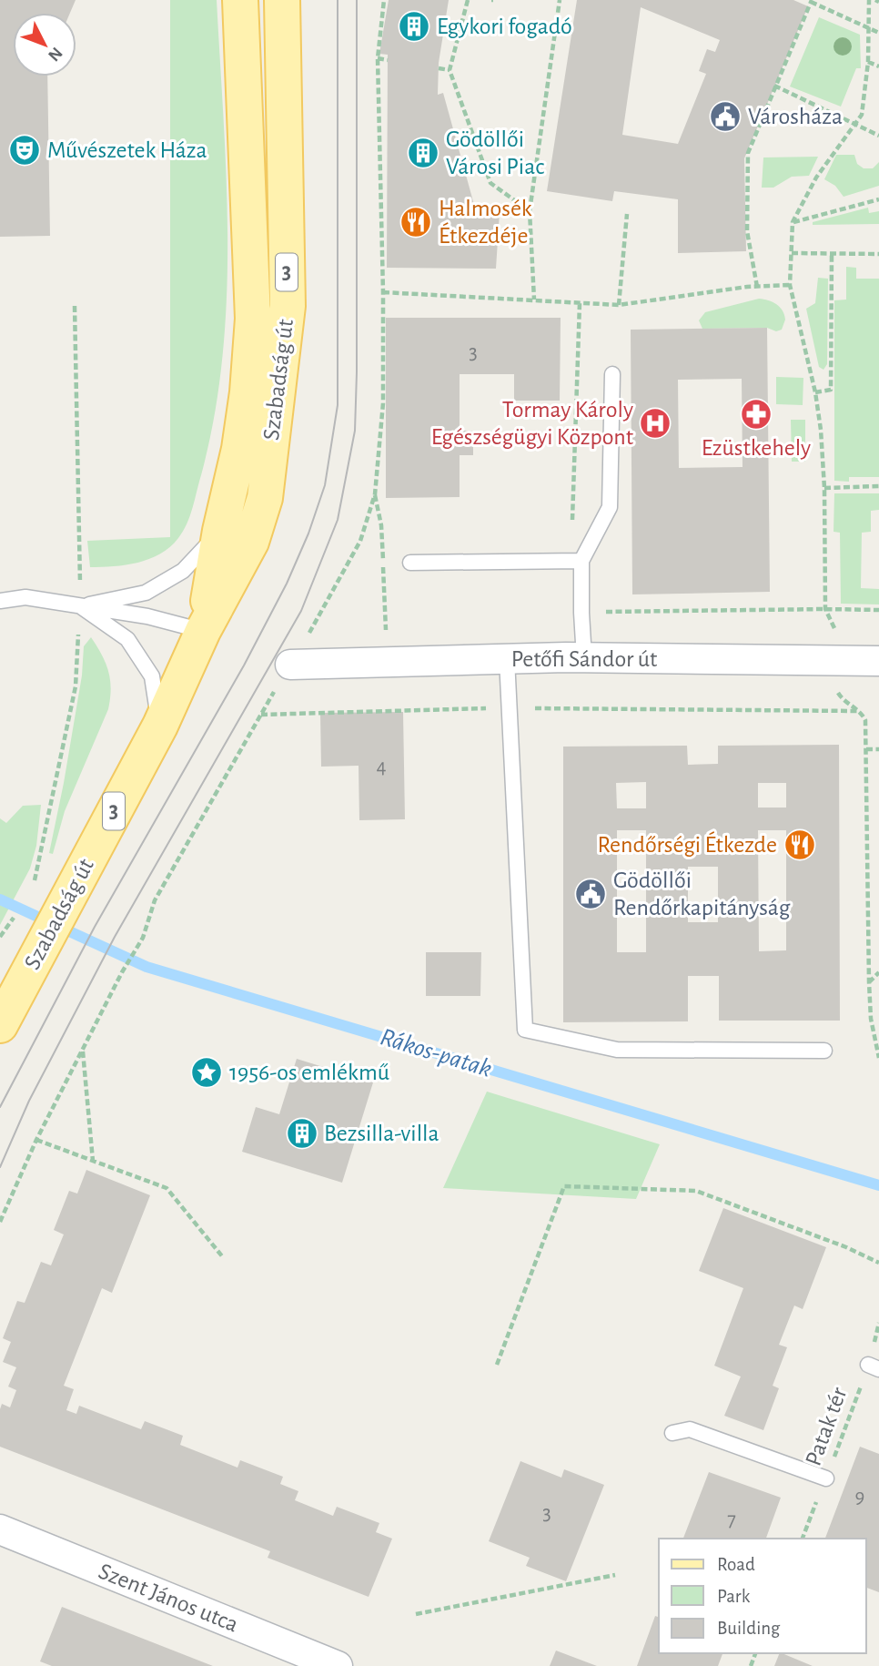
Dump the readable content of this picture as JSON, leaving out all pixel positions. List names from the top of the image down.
{
  "streets": {
    "main road": ["3", "Szabadság út"],
    "street": ["Petőfi Sándor út", "Szent János utca"],
    "path": ["Patak tér"]
  },
  "water": ["Rákos-patak"],
  "places": {
    "building": ["Egykori fogadó", "Gödöllői Városi Piac", "Bezsilla-villa"],
    "public building": ["Városháza", "Gödöllői Rendőrkapitányság"],
    "theatre": ["Művészetek Háza"],
    "restaurant": ["Halmosék Étkezdéje", "Rendőrségi Étkezde"],
    "pharmacy": ["Ezüstkehely"],
    "hospital": ["Tormay Károly Egészségügyi Központ"],
    "place": ["1956-os emlékmű"]
  },
  "house_numbers": [
    "3",
    "4",
    "9",
    "3",
    "7"
  ],
  "legend": ["Road", "Park", "Building"],
  "north": "bottom right"
}
